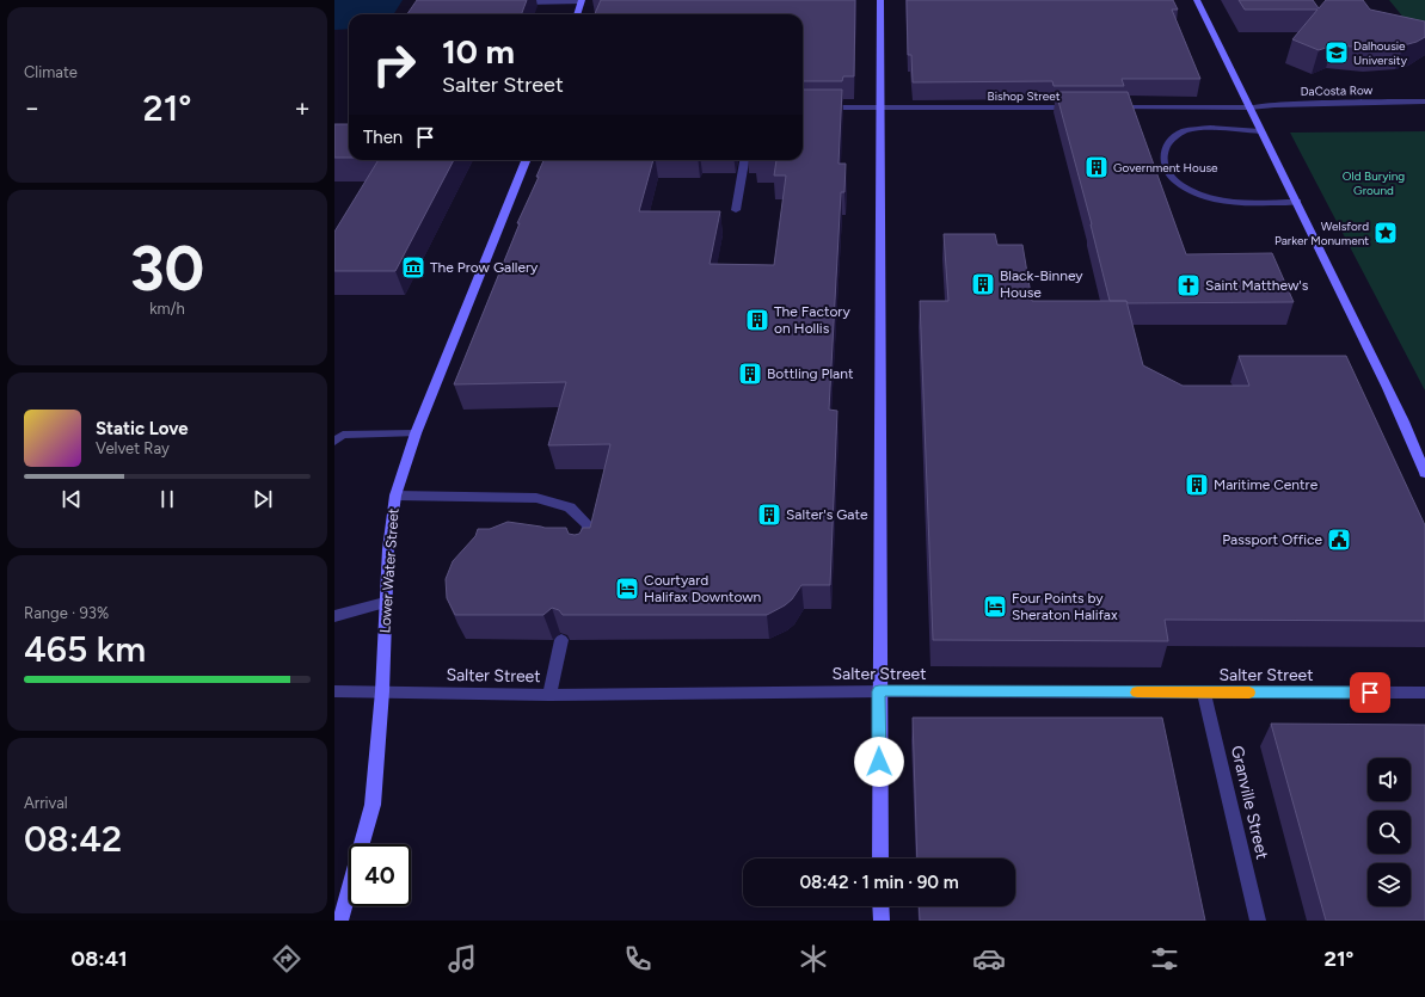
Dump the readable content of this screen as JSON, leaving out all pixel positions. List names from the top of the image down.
{
  "streets": {
    "street": [
      "DaCosta Row",
      "Bishop Street",
      "Lower Water Street",
      "Salter Street",
      "Granville Street"
    ]
  },
  "crossings": [
    ["Lower Water Street", "Salter Street"],
    ["Salter Street", "Granville Street"]
  ],
  "parks": ["Old Burying Ground"],
  "places": {
    "school or university": ["Dalhousie University"],
    "building": [
      "Government House",
      "Black-Binney House",
      "The Factory on Hollis",
      "Bottling Plant",
      "Maritime Centre",
      "Salter's Gate"
    ],
    "place": ["Welsford Parker Monument"],
    "museum": ["The Prow Gallery"],
    "church": ["Saint Matthew's"],
    "public building": ["Passport Office"],
    "hotel": ["Courtyard Halifax Downtown", "Four Points by Sheraton Halifax"]
  },
  "page": {
    "tile": [
      "Climate",
      ["30", "km/h"],
      ["Range · 93%", "465 km"],
      ["Arrival", "08:42"]
    ],
    "turn": ["10 m", "Salter Street"],
    "heat": ["−", "21°", "+"],
    "then": "Then",
    "song": ["Static Love", "Velvet Ray"],
    "limit": "40",
    "trip": "08:42 · 1 min · 90 m",
    "tabs": ["08:41", "21°"]
  }
}
